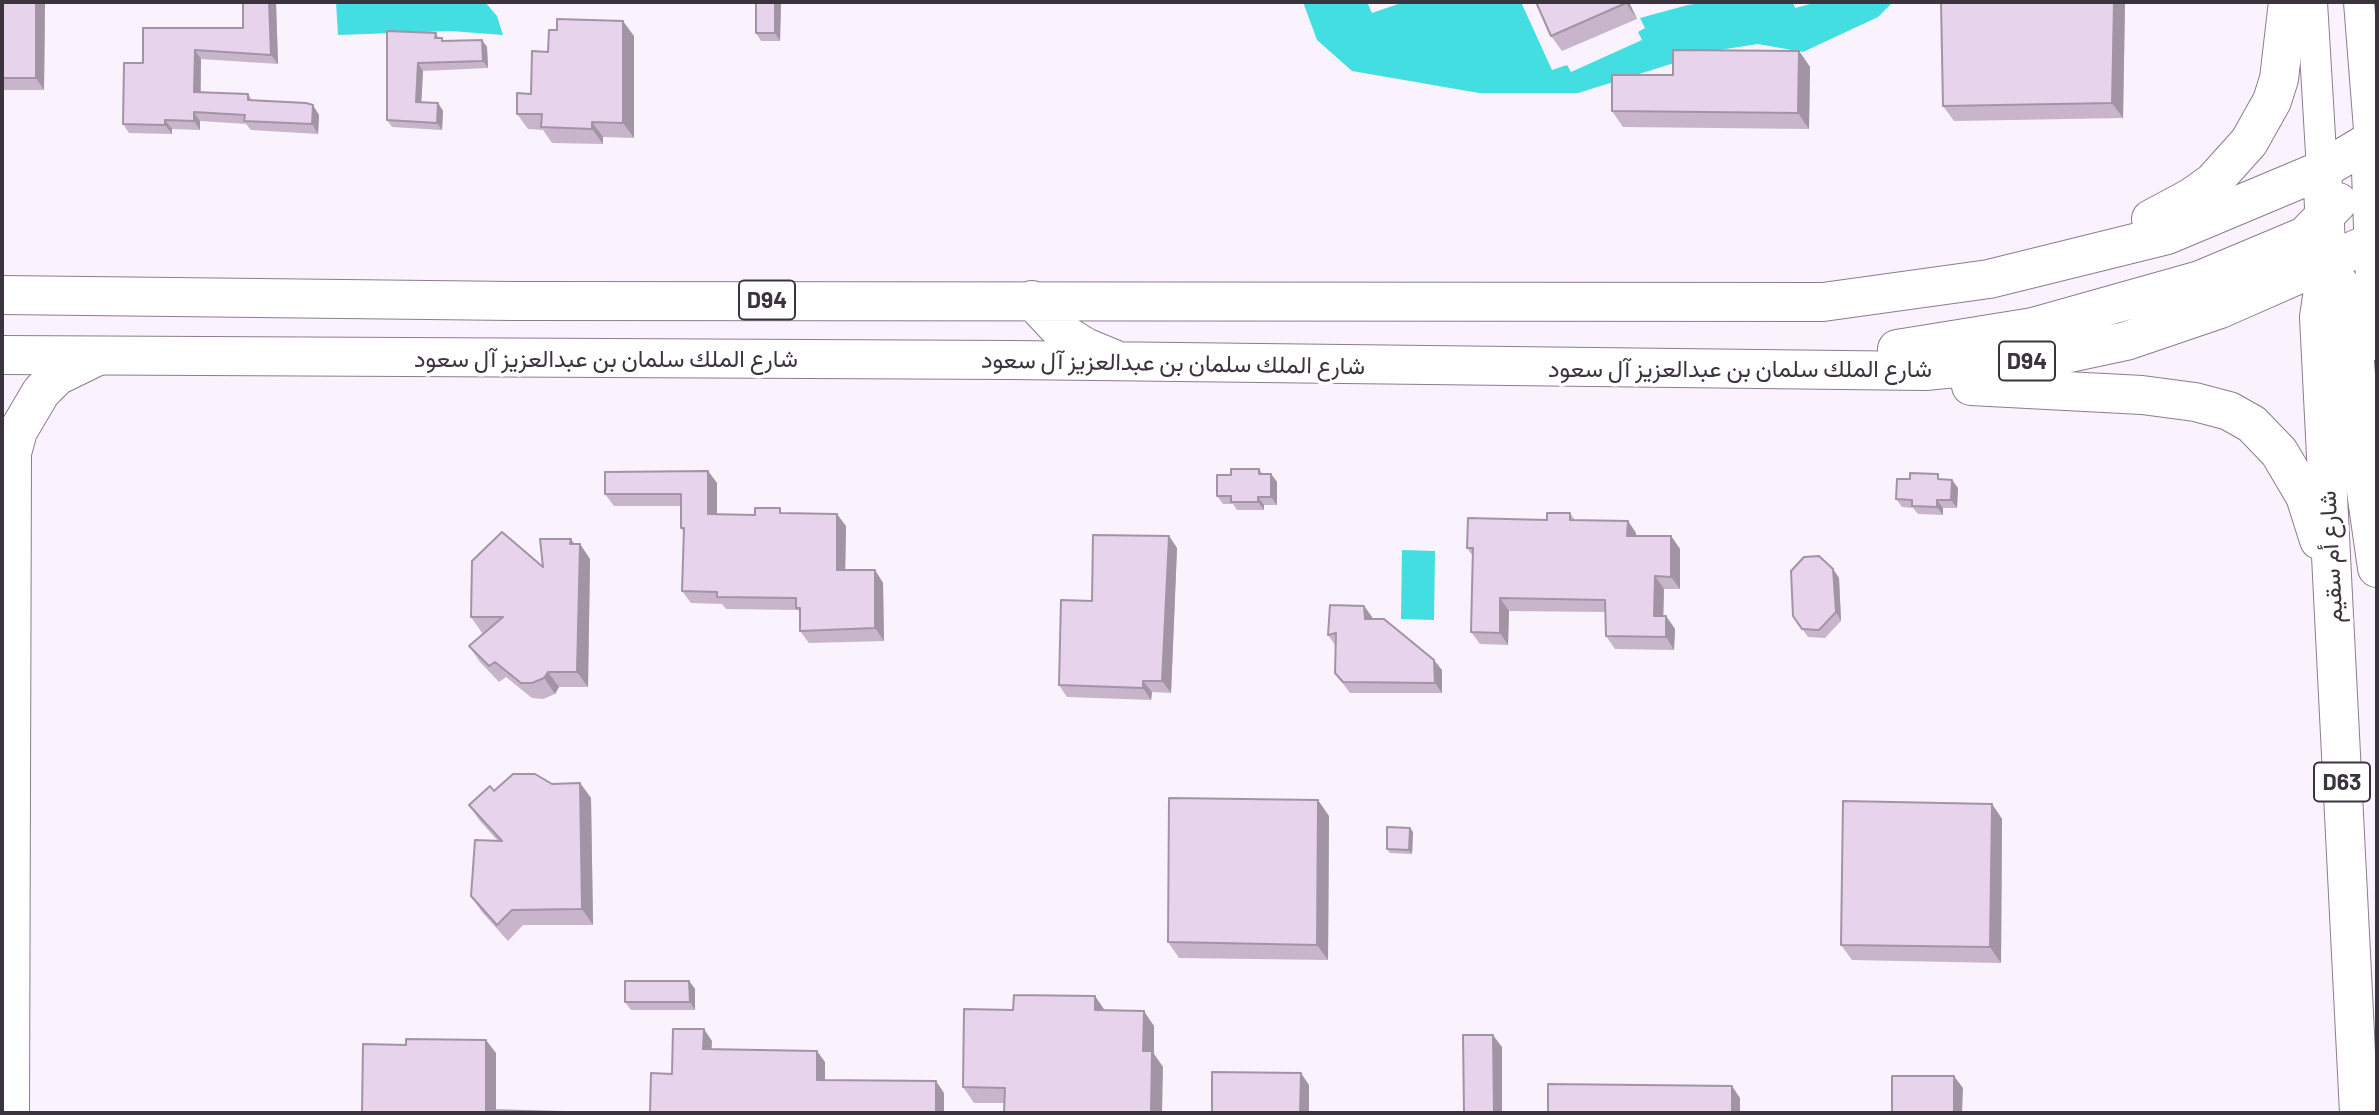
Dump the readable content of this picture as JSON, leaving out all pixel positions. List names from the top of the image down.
{
  "streets": {
    "main road": [
      "D94",
      "شارع الملك سلمان بن عبدالعزيز آل سعود",
      "شارع أم سقيم",
      "D63"
    ]
  },
  "crossings": [
    ["D94", "شارع أم سقيم"]
  ]
}
